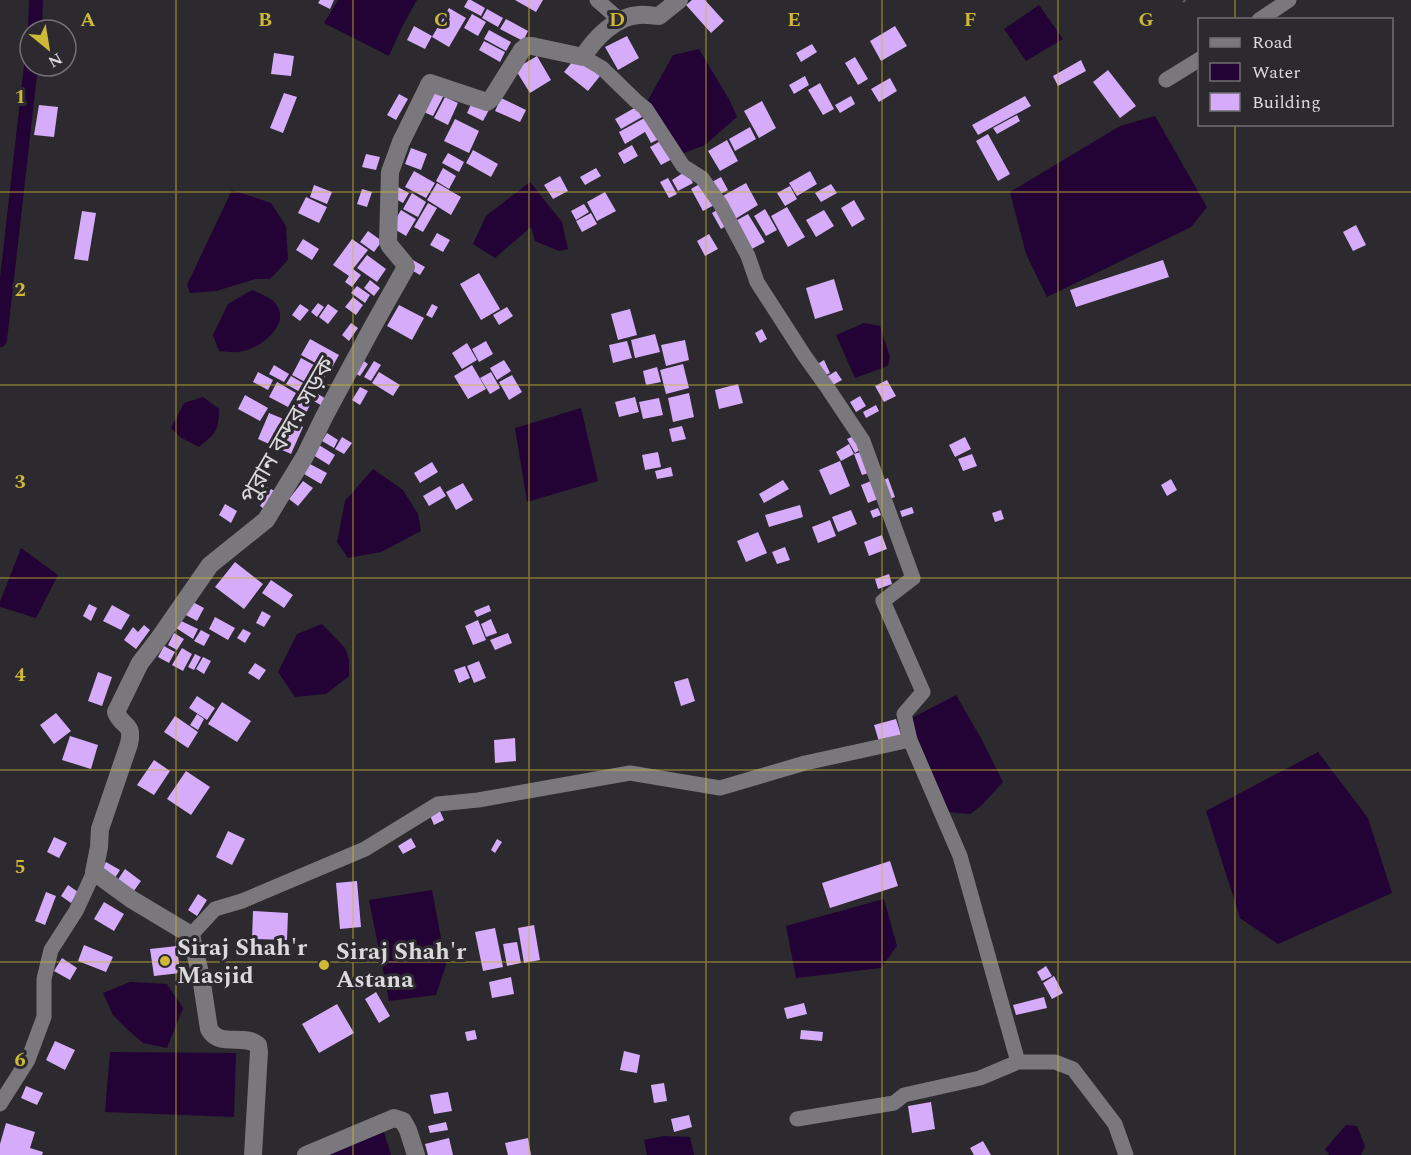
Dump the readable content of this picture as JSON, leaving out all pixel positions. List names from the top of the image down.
{
  "streets": {
    "street": ["পুরান বন্দর সড়ক"]
  },
  "places": ["Siraj Shah'r Masjid", "Siraj Shah'r Astana"],
  "legend": ["Road", "Water", "Building"],
  "north": "bottom right",
  "grid": {
    "columns": [
      "A",
      "B",
      "C",
      "D",
      "E",
      "F",
      "G"
    ],
    "rows": [
      "1",
      "2",
      "3",
      "4",
      "5",
      "6"
    ]
  }
}
